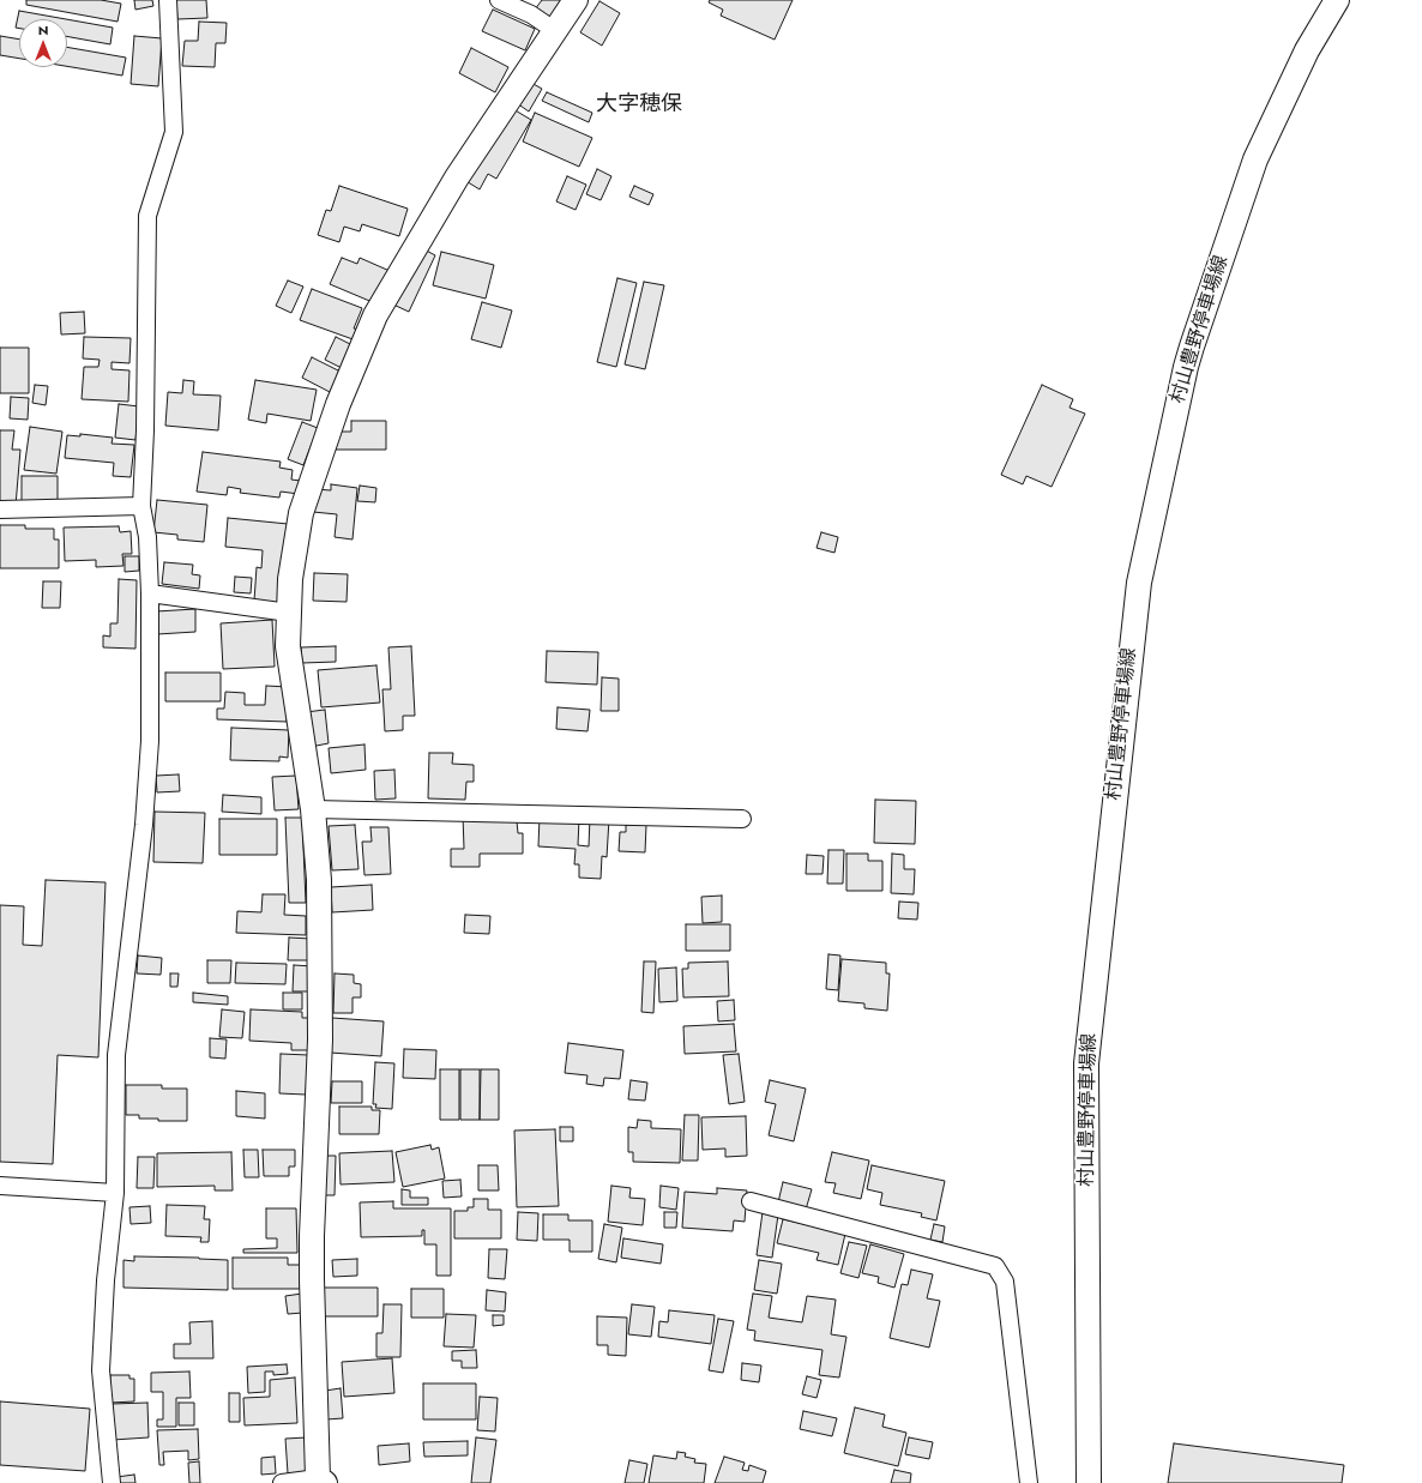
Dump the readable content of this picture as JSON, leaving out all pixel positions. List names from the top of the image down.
{
  "streets": {
    "street": ["村山豊野停車場線"]
  },
  "districts": ["大字穂保"],
  "north": "top"
}
